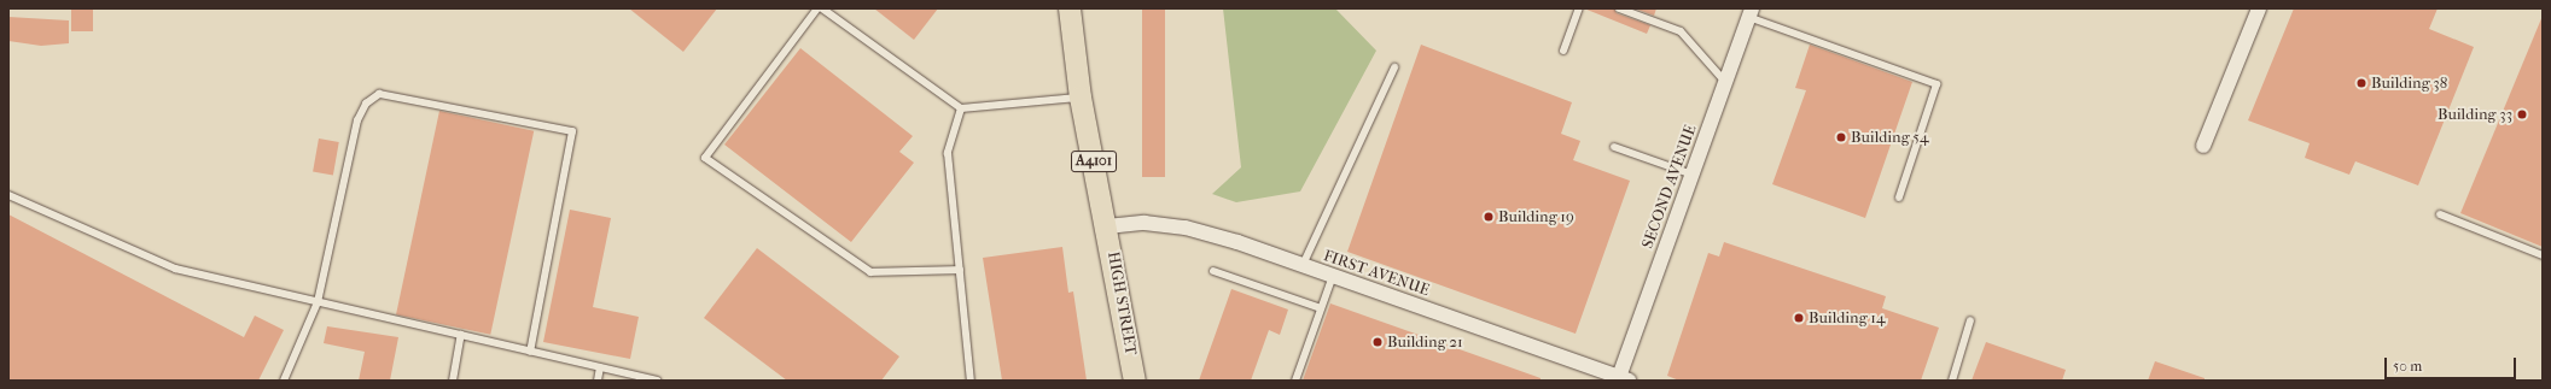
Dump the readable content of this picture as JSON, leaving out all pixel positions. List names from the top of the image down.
{
  "streets": {
    "main road": ["A4101", "HIGH STREET"],
    "street": ["SECOND AVENUE", "FIRST AVENUE"]
  },
  "crossings": [
    ["A4101", "FIRST AVENUE"],
    ["A4101", "HIGH STREET"],
    ["SECOND AVENUE", "FIRST AVENUE"],
    ["FIRST AVENUE", "HIGH STREET"]
  ],
  "places": [
    "Building 38",
    "Building 33",
    "Building 54",
    "Building 19",
    "Building 14",
    "Building 21"
  ],
  "scale_bar": "50 m"
}
